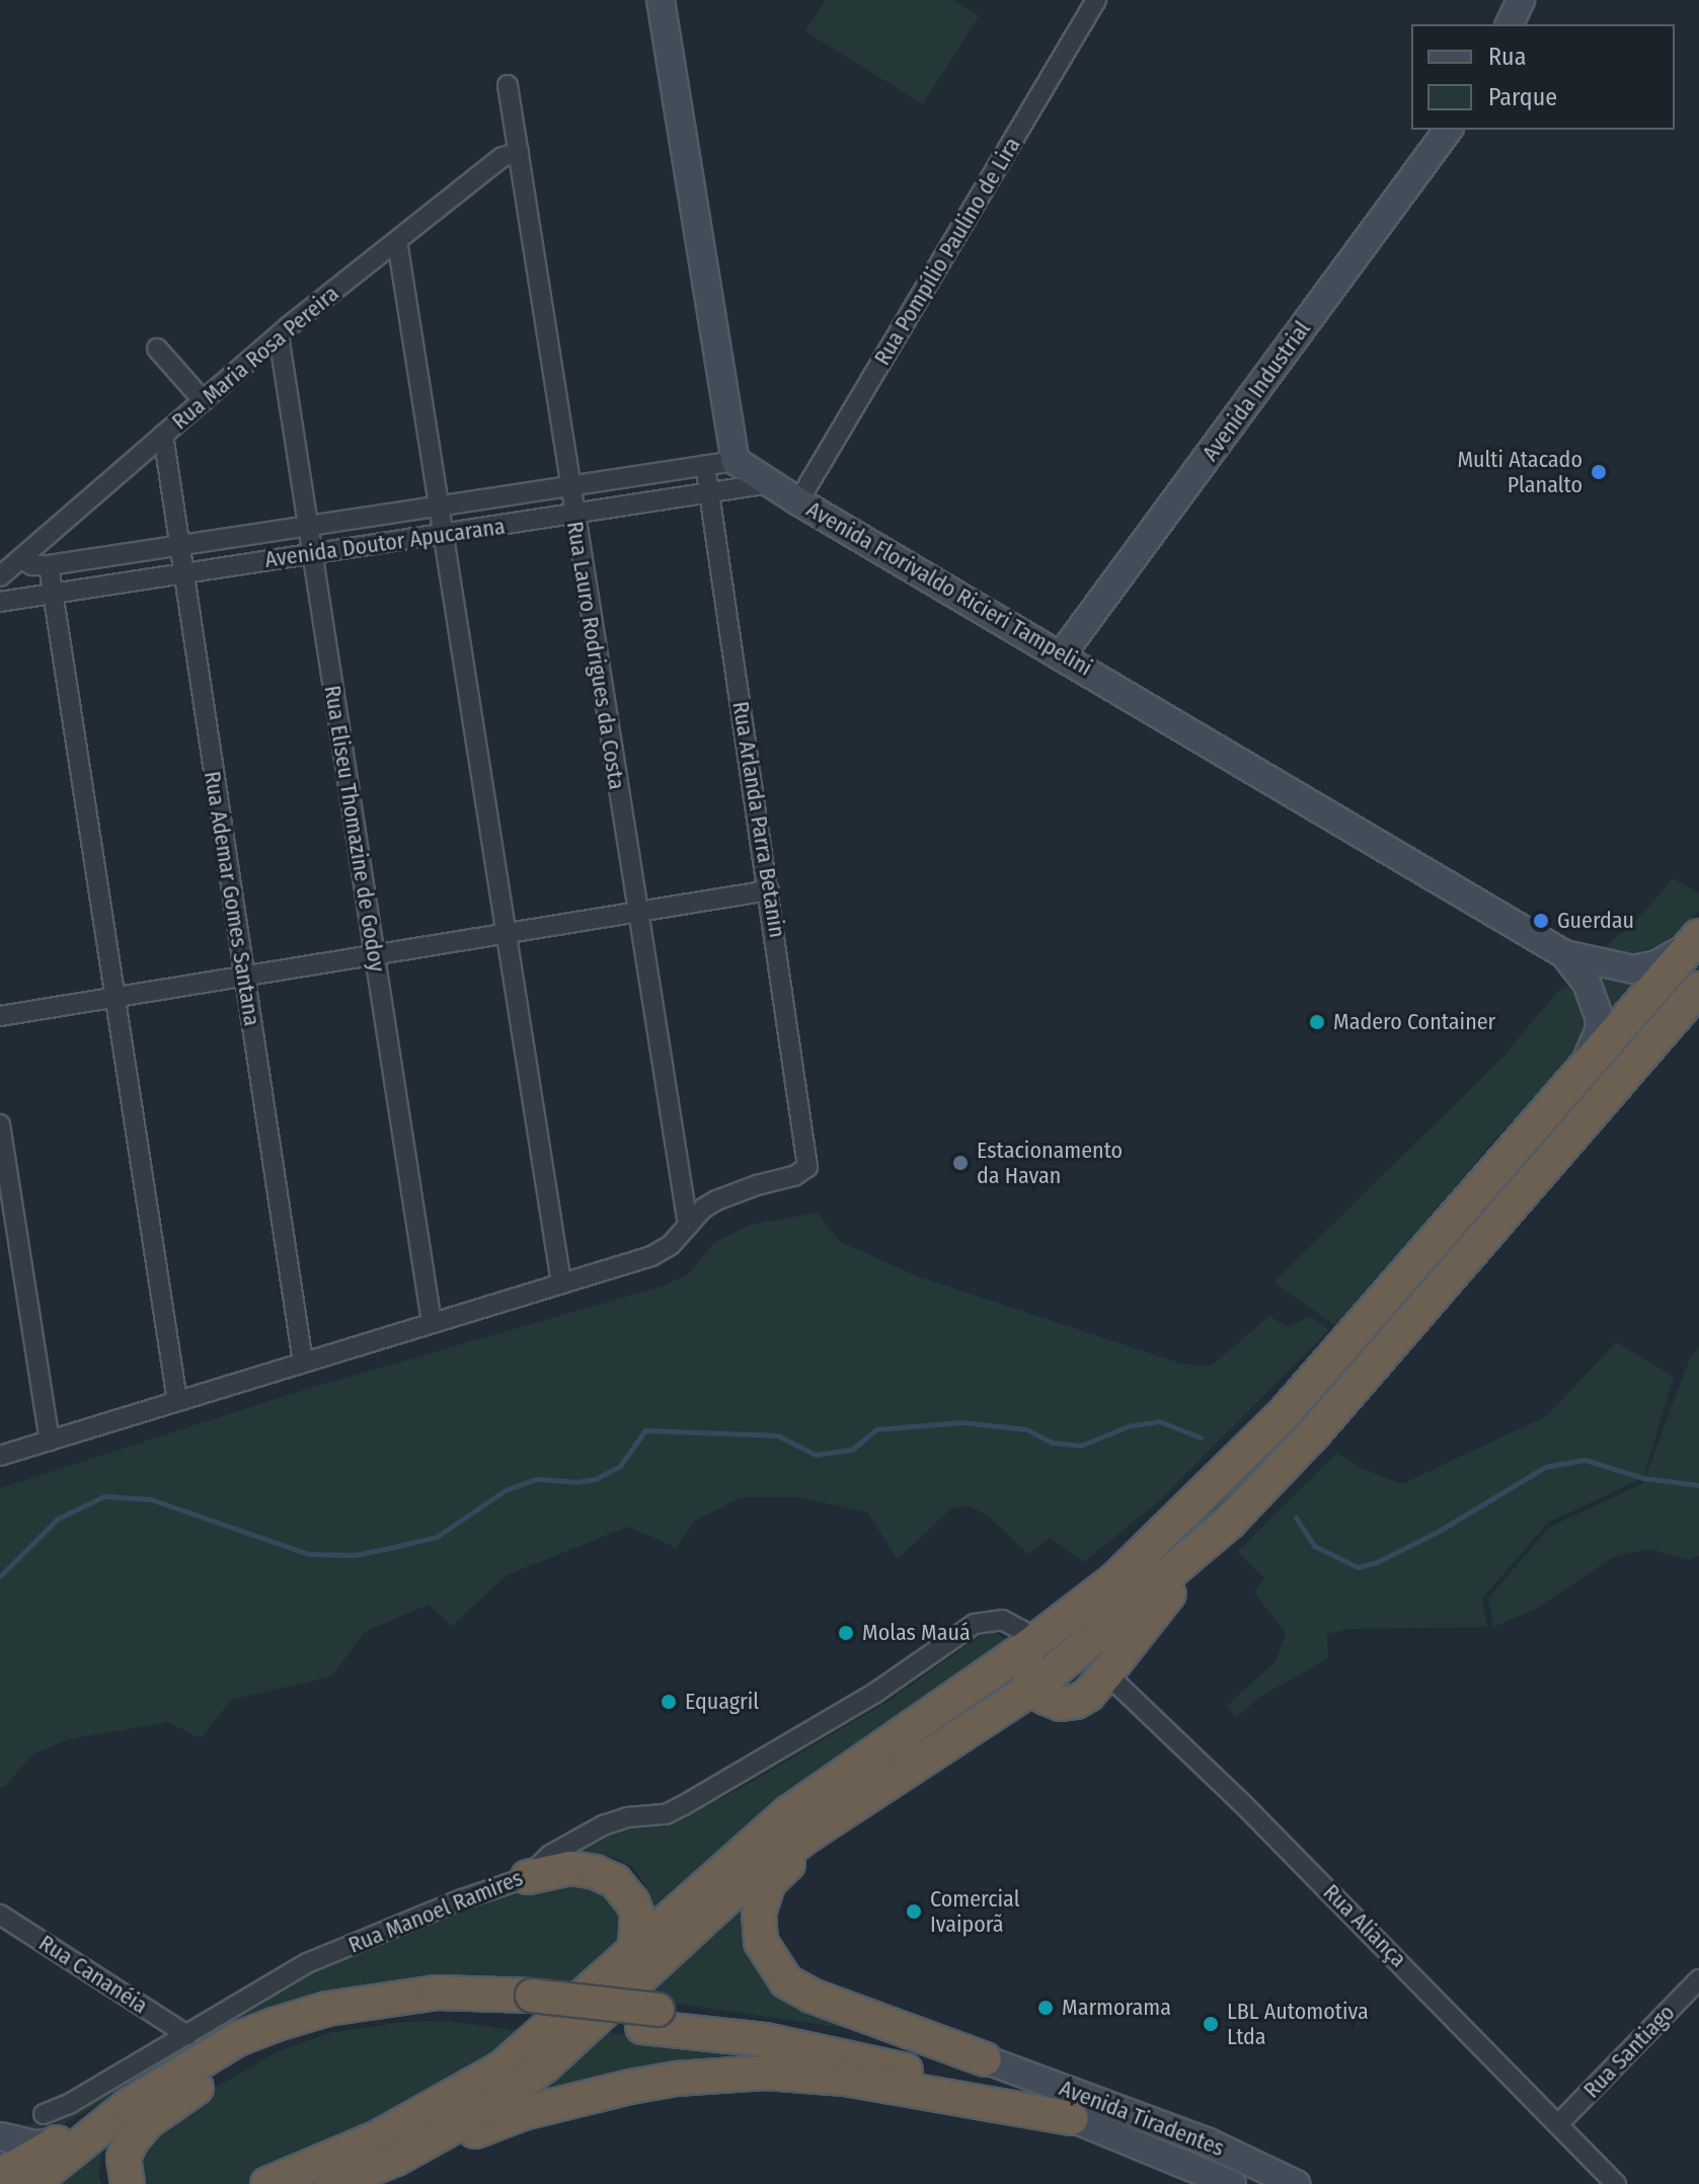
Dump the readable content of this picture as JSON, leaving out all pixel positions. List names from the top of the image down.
{
  "streets": {
    "street": [
      "Rua Pompílio Paulino de Lira",
      "Rua Maria Rosa Pereira",
      "Avenida Industrial",
      "Avenida Doutor Apucarana",
      "Avenida Florivaldo Ricieri Tampelini",
      "Rua Lauro Rodrigues da Costa",
      "Rua Arlanda Parra Betanin",
      "Rua Eliseu Thomazine de Godoy",
      "Rua Ademar Gomes Santana",
      "Rua Manoel Ramires",
      "Rua Aliança",
      "Rua Cananéia",
      "Rua Santiago",
      "Avenida Tiradentes"
    ]
  },
  "crossings": [
    ["Rua Pompílio Paulino de Lira", "Avenida Florivaldo Ricieri Tampelini"],
    ["Rua Maria Rosa Pereira", "Avenida Doutor Apucarana"],
    ["Rua Maria Rosa Pereira", "Rua Lauro Rodrigues da Costa"],
    ["Rua Maria Rosa Pereira", "Rua Eliseu Thomazine de Godoy"],
    ["Rua Maria Rosa Pereira", "Rua Ademar Gomes Santana"],
    ["Avenida Industrial", "Avenida Florivaldo Ricieri Tampelini"],
    ["Avenida Doutor Apucarana", "Avenida Florivaldo Ricieri Tampelini"],
    ["Avenida Doutor Apucarana", "Rua Lauro Rodrigues da Costa"],
    ["Avenida Doutor Apucarana", "Rua Arlanda Parra Betanin"],
    ["Avenida Doutor Apucarana", "Rua Eliseu Thomazine de Godoy"],
    ["Avenida Doutor Apucarana", "Rua Ademar Gomes Santana"],
    ["Rua Lauro Rodrigues da Costa", "Rua Arlanda Parra Betanin"],
    ["Rua Manoel Ramires", "Rua Cananéia"],
    ["Rua Aliança", "Rua Santiago"]
  ],
  "places": [
    "Multi Atacado Planalto",
    "Guerdau",
    "Madero Container",
    "Estacionamento da Havan",
    "Molas Mauá",
    "Equagril",
    "Comercial Ivaiporã",
    "Marmorama",
    "LBL Automotiva Ltda"
  ],
  "legend": ["Rua", "Parque"]
}
